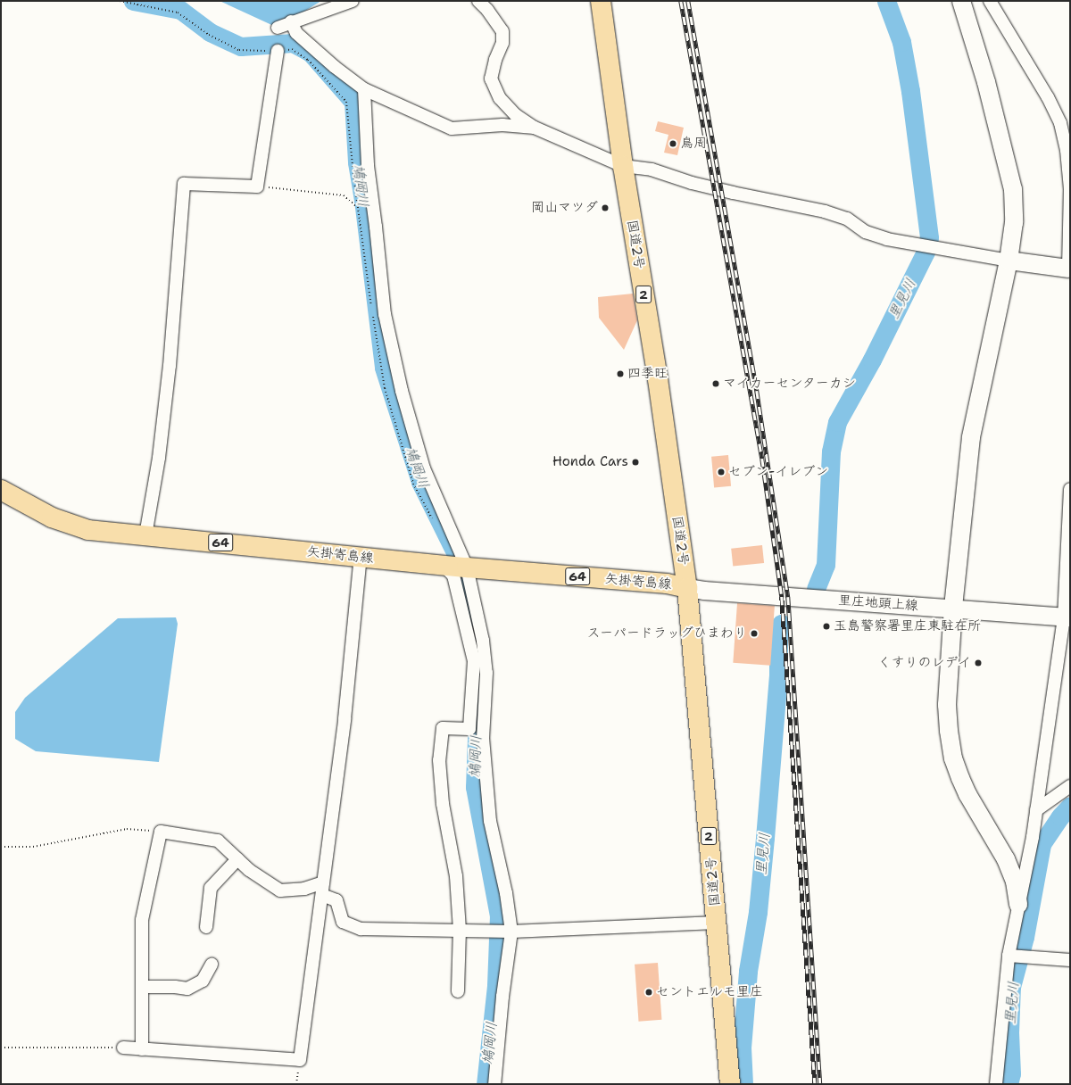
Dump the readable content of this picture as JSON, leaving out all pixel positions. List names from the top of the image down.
{
  "streets": {
    "main road": [
      "国道2号",
      "2",
      "64",
      "矢掛寄島線"
    ],
    "street": ["里庄地頭上線"]
  },
  "crossings": [
    ["国道2号", "矢掛寄島線"],
    ["国道2号", "里庄地頭上線"],
    ["矢掛寄島線", "里庄地頭上線"]
  ],
  "water": ["鳩岡川", "里見川"],
  "places": [
    "鳥周",
    "岡山マツダ",
    "四季旺",
    "マイカーセンターカシ",
    "Honda Cars",
    "セブン-イレブン",
    "玉島警察署里庄東駐在所",
    "スーパードラッグひまわり",
    "くすりのレデイ",
    "セントエルモ里庄"
  ]
}
